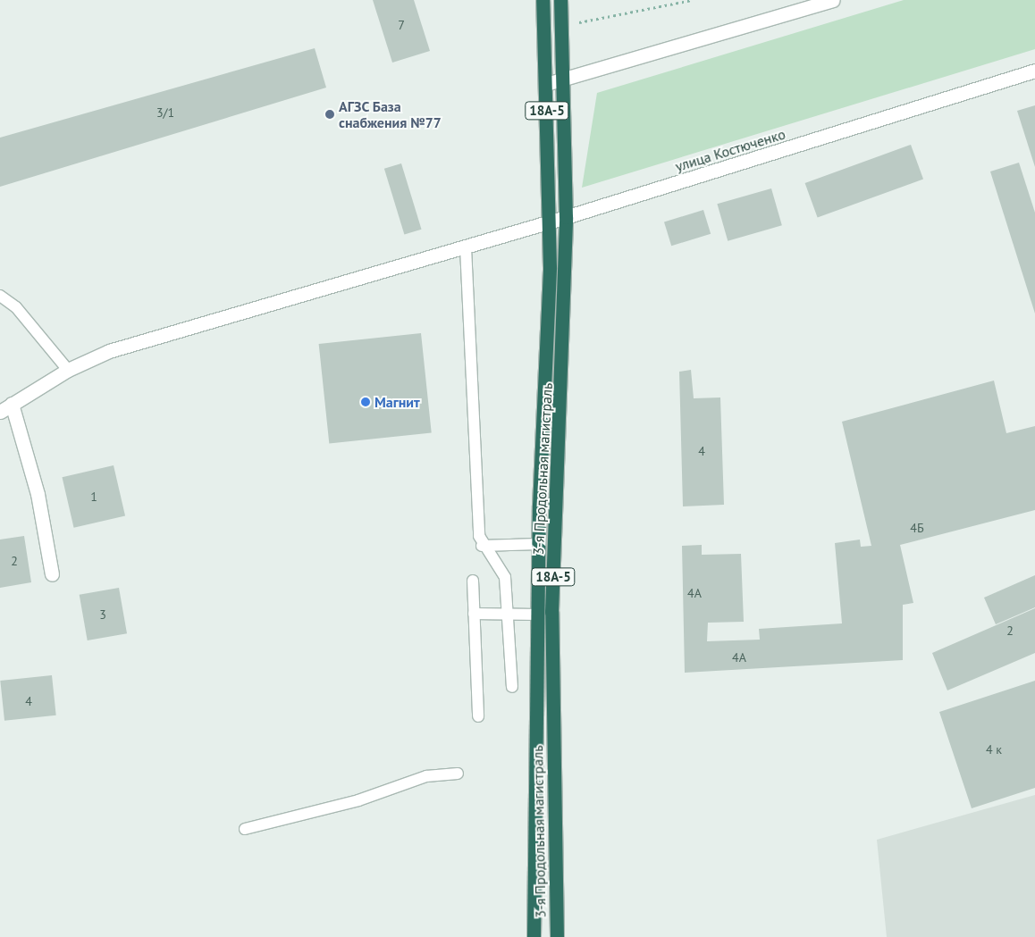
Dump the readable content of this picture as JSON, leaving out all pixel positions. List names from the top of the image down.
{
  "streets": {
    "highway": ["18А-5", "3-я Продольная магистраль"],
    "street": ["улица Костюченко"]
  },
  "crossings": [
    ["18А-5", "улица Костюченко"],
    ["18А-5", "3-я Продольная магистраль"],
    ["улица Костюченко", "3-я Продольная магистраль"]
  ],
  "places": ["АГЗС База снабжения №77", "Магнит"],
  "house_numbers": [
    "7",
    "3/1",
    "4",
    "1",
    "4Б",
    "2",
    "4А",
    "3",
    "2",
    "4А",
    "4",
    "4 к"
  ]
}
